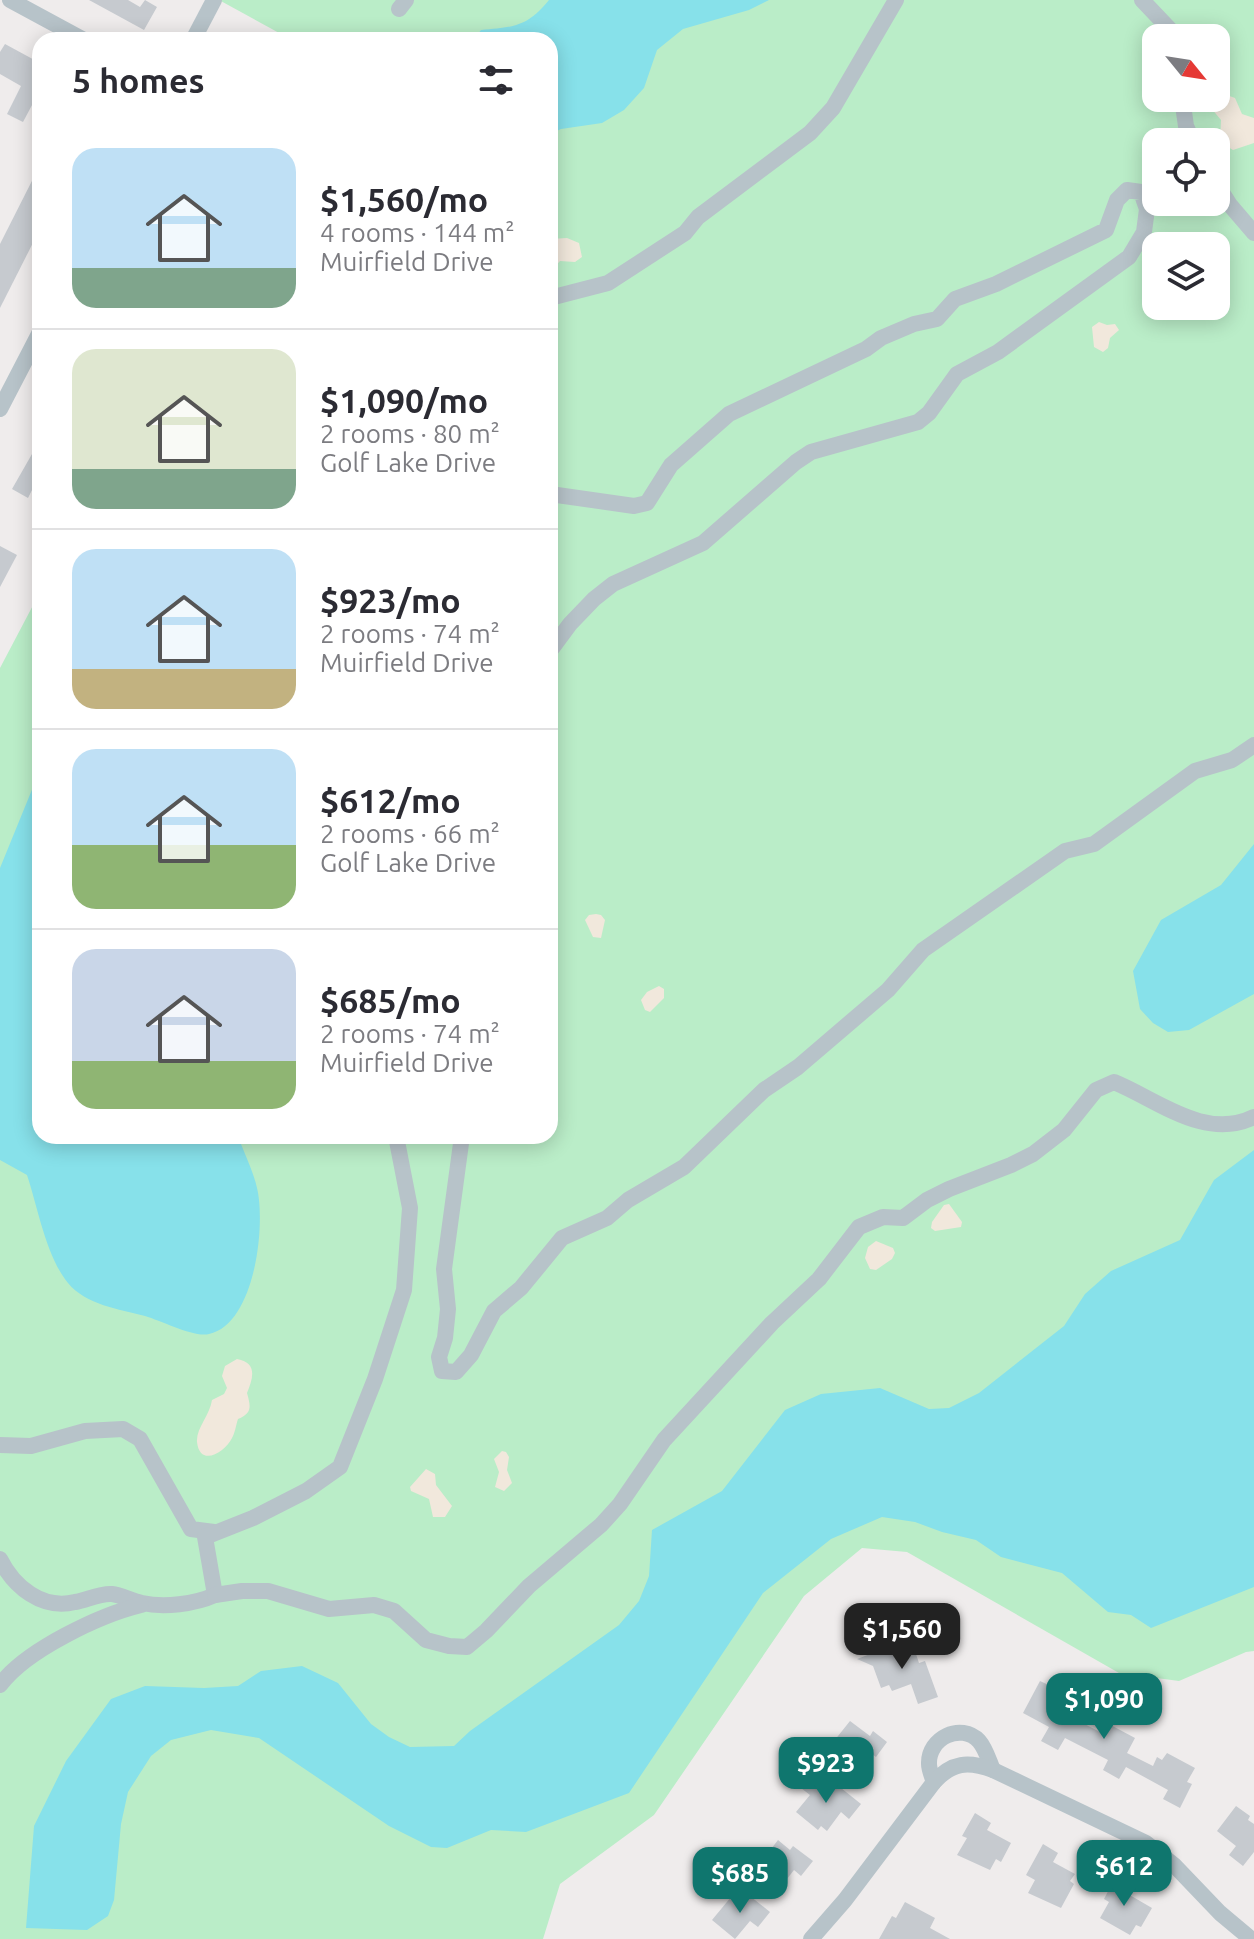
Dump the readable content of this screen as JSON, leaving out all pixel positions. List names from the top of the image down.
{
  "north": "bottom right",
  "page": {
    "heading": "5 homes",
    "list": [
      {
        "name": "$1,560/mo",
        "note": "4 rooms · 144 m² · Muirfield Drive"
      },
      {
        "name": "$1,090/mo",
        "note": "2 rooms · 80 m² · Golf Lake Drive"
      },
      {
        "name": "$923/mo",
        "note": "2 rooms · 74 m² · Muirfield Drive"
      },
      {
        "name": "$612/mo",
        "note": "2 rooms · 66 m² · Golf Lake Drive"
      },
      {
        "name": "$685/mo",
        "note": "2 rooms · 74 m² · Muirfield Drive"
      }
    ],
    "price": [
      "$1,560",
      "$1,090",
      "$923",
      "$612",
      "$685"
    ]
  }
}
